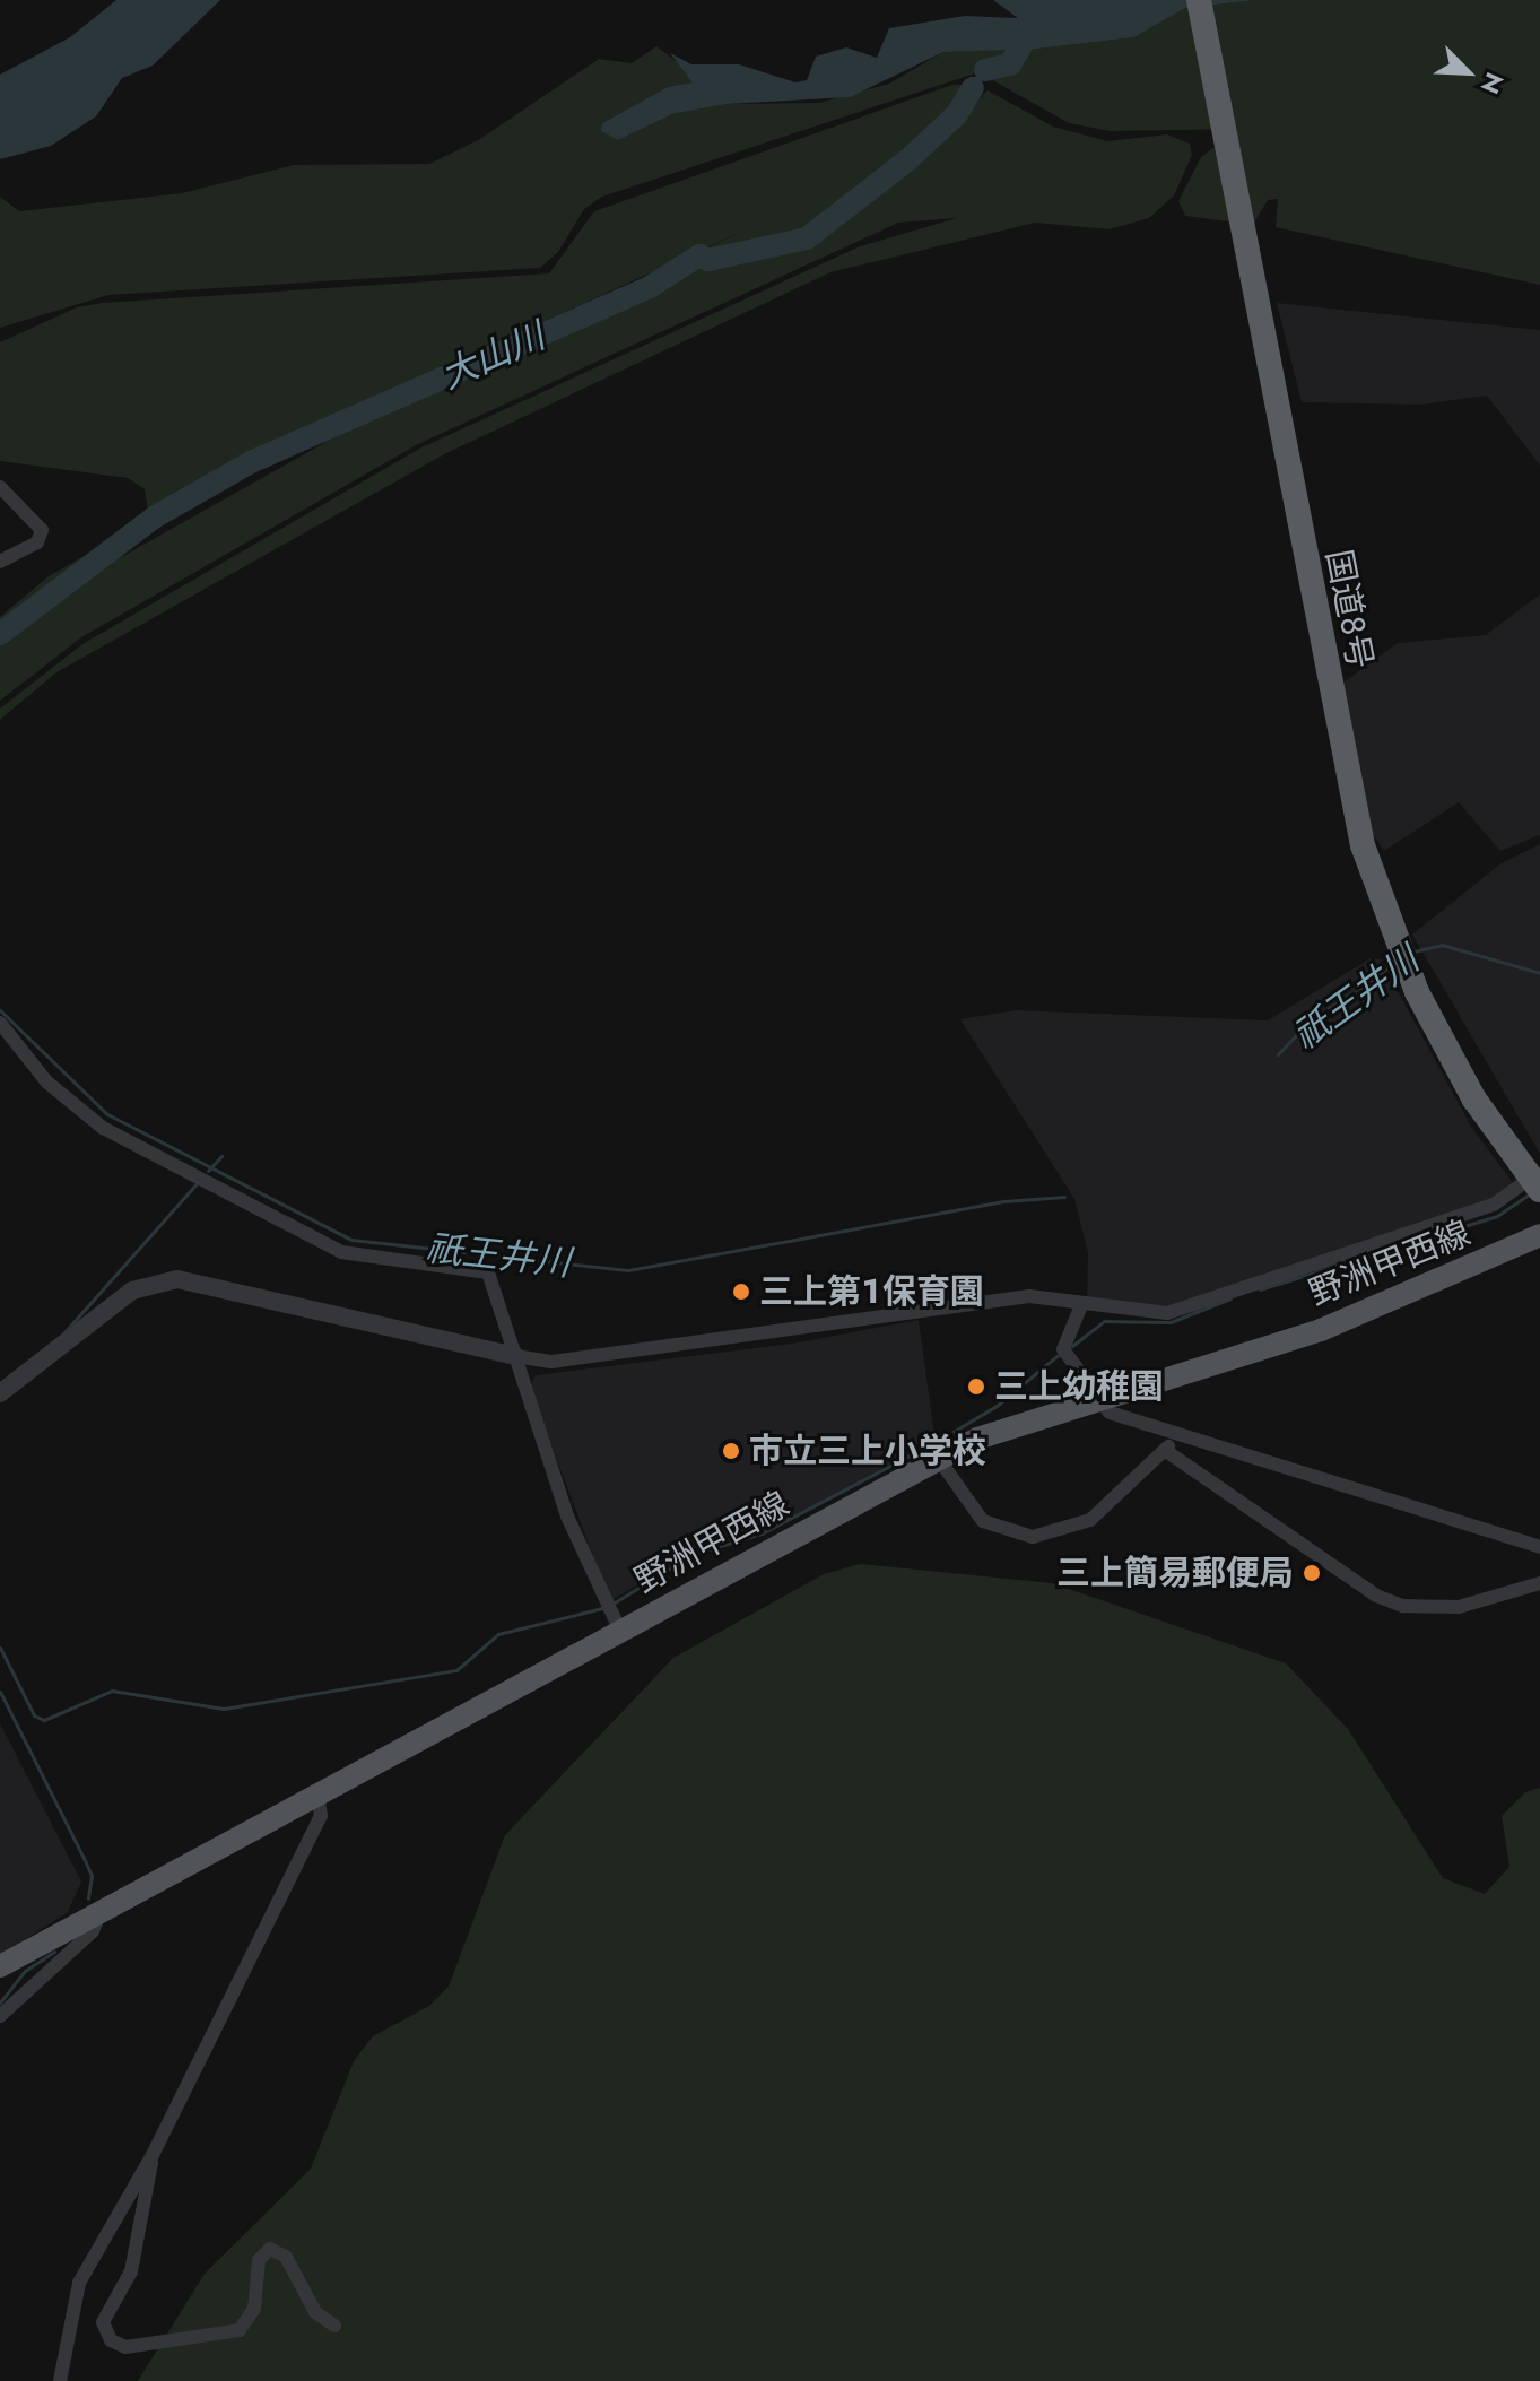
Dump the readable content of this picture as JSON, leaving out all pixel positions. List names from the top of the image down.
{
  "streets": {
    "highway": ["国道8号"],
    "main road": ["野洲甲西線"]
  },
  "water": ["大山川", "祇王井川"],
  "places": [
    "三上第１保育園",
    "三上幼稚園",
    "市立三上小学校",
    "三上簡易郵便局"
  ],
  "north": "bottom right"
}
